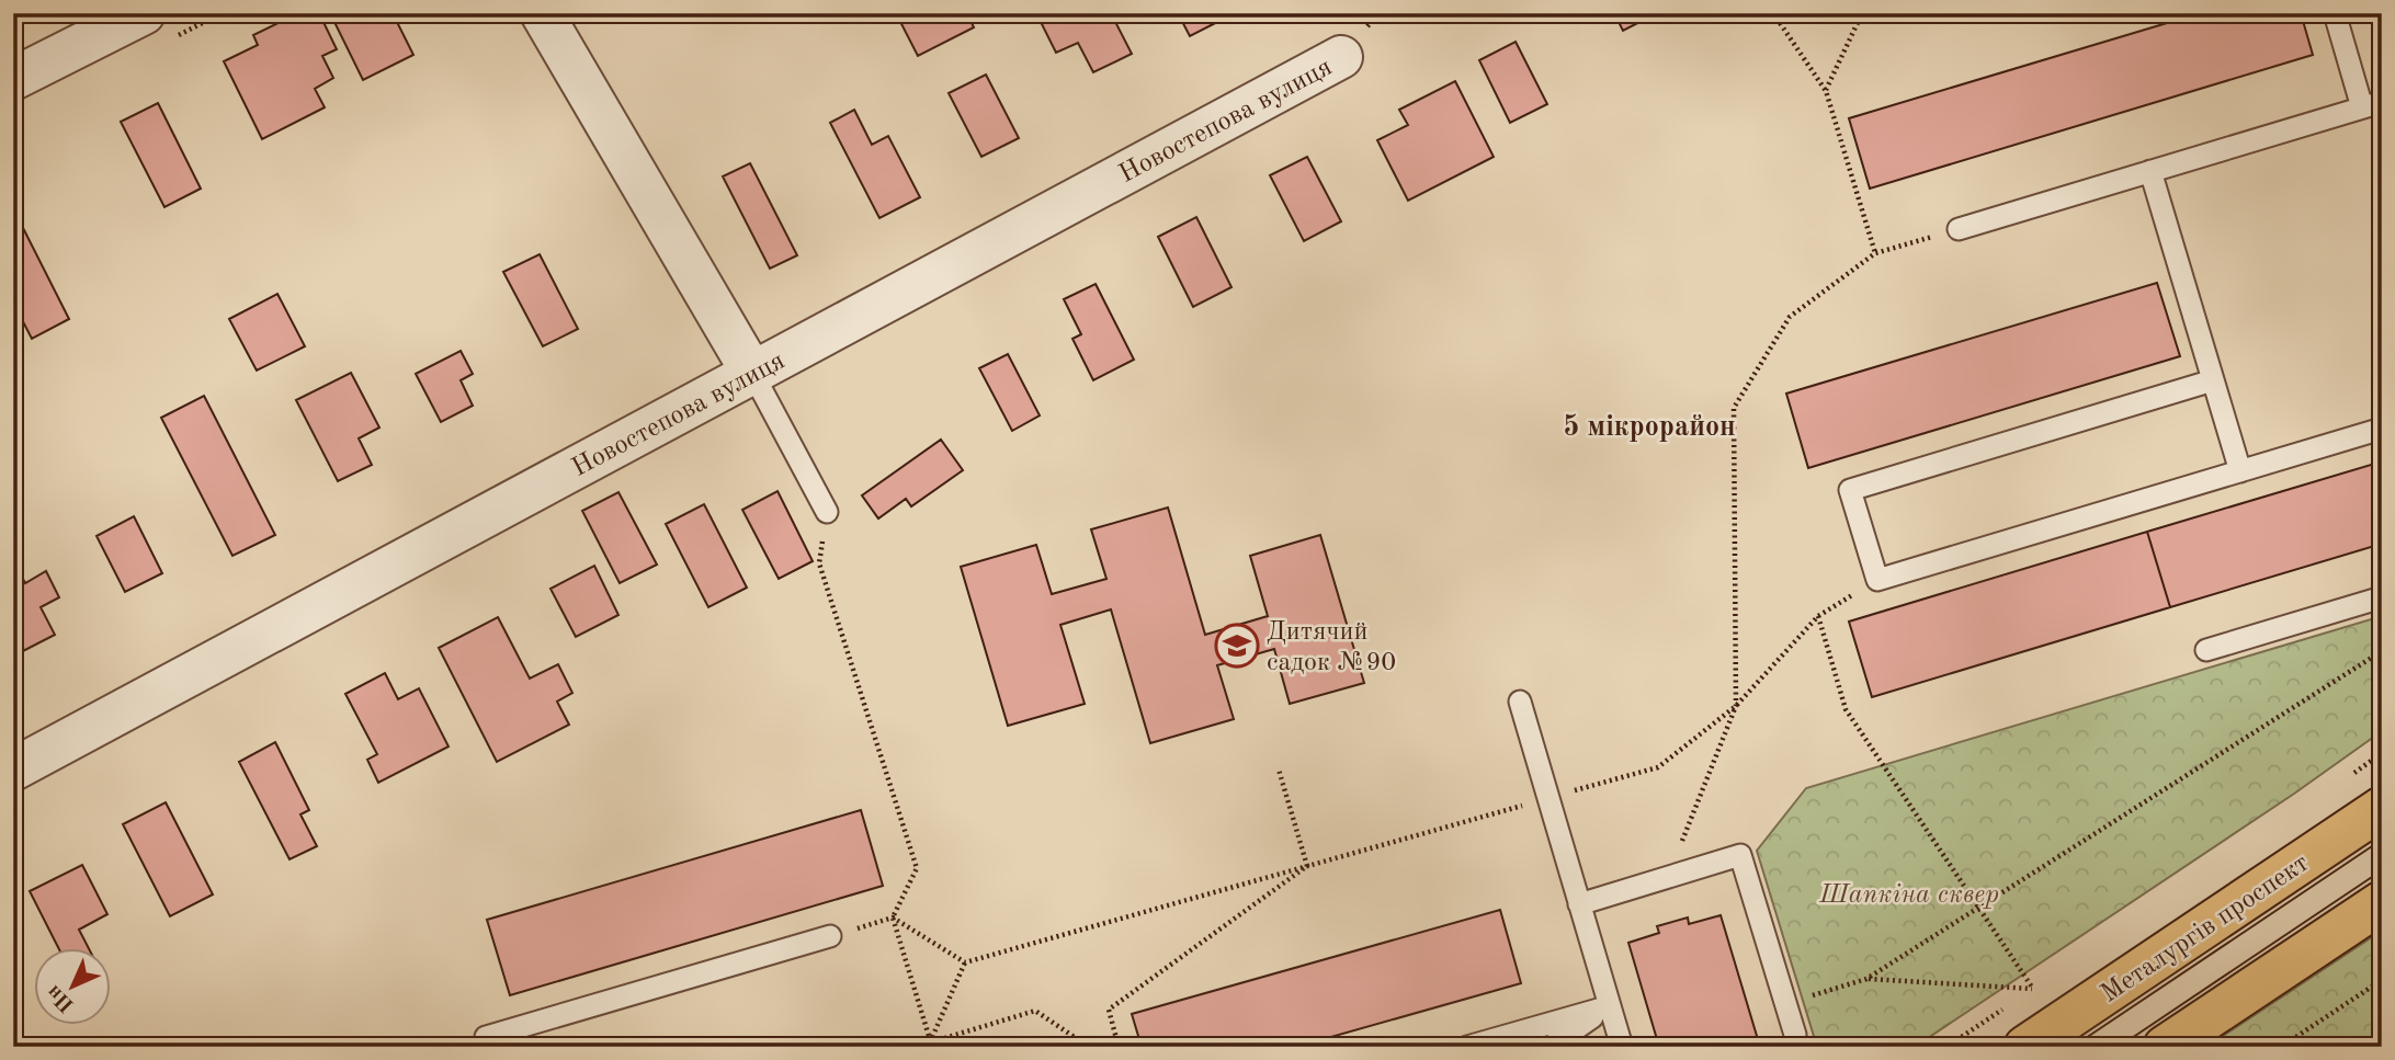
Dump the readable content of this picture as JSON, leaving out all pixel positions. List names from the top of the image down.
{
  "streets": {
    "main road": ["Металургів проспект"],
    "street": ["Новостепова вулиця"]
  },
  "districts": ["5 мікрорайон"],
  "parks": ["Шапкіна сквер"],
  "places": {
    "school or university": ["Дитячий садок №90"]
  },
  "north": "bottom left"
}
